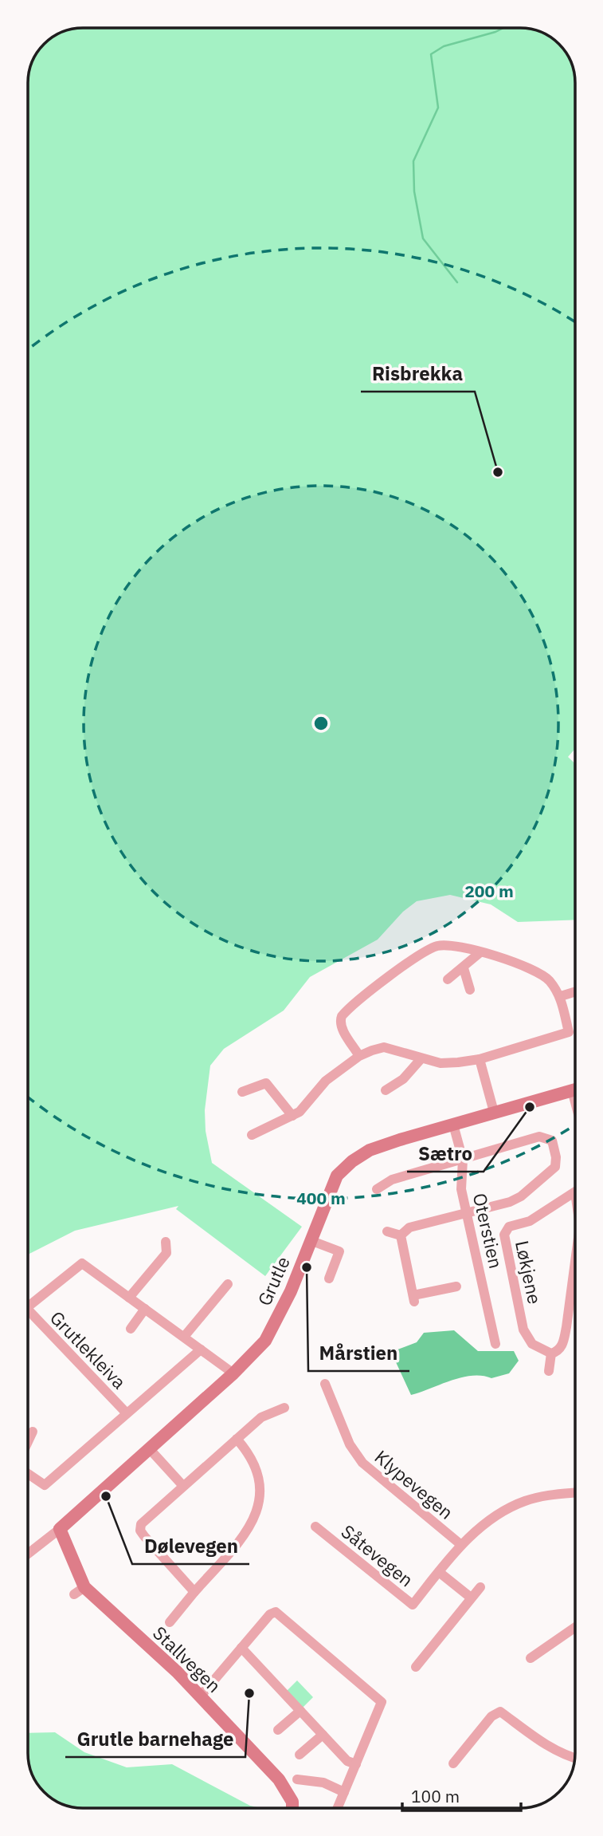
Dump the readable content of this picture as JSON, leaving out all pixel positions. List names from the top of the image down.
{
  "streets": {
    "street": [
      "Oterstien",
      "Løkjene",
      "Grutle",
      "Grutlekleiva",
      "Klypevegen",
      "Såtevegen",
      "Stallvegen"
    ]
  },
  "crossings": [
    ["Oterstien", "Grutle"],
    ["Grutle", "Stallvegen"],
    ["Klypevegen", "Såtevegen"]
  ],
  "places": [
    "Risbrekka",
    "Sætro",
    "Mårstien",
    "Dølevegen",
    "Grutle barnehage"
  ],
  "scale_bar": "100 m",
  "rings": ["200 m", "400 m"]
}
